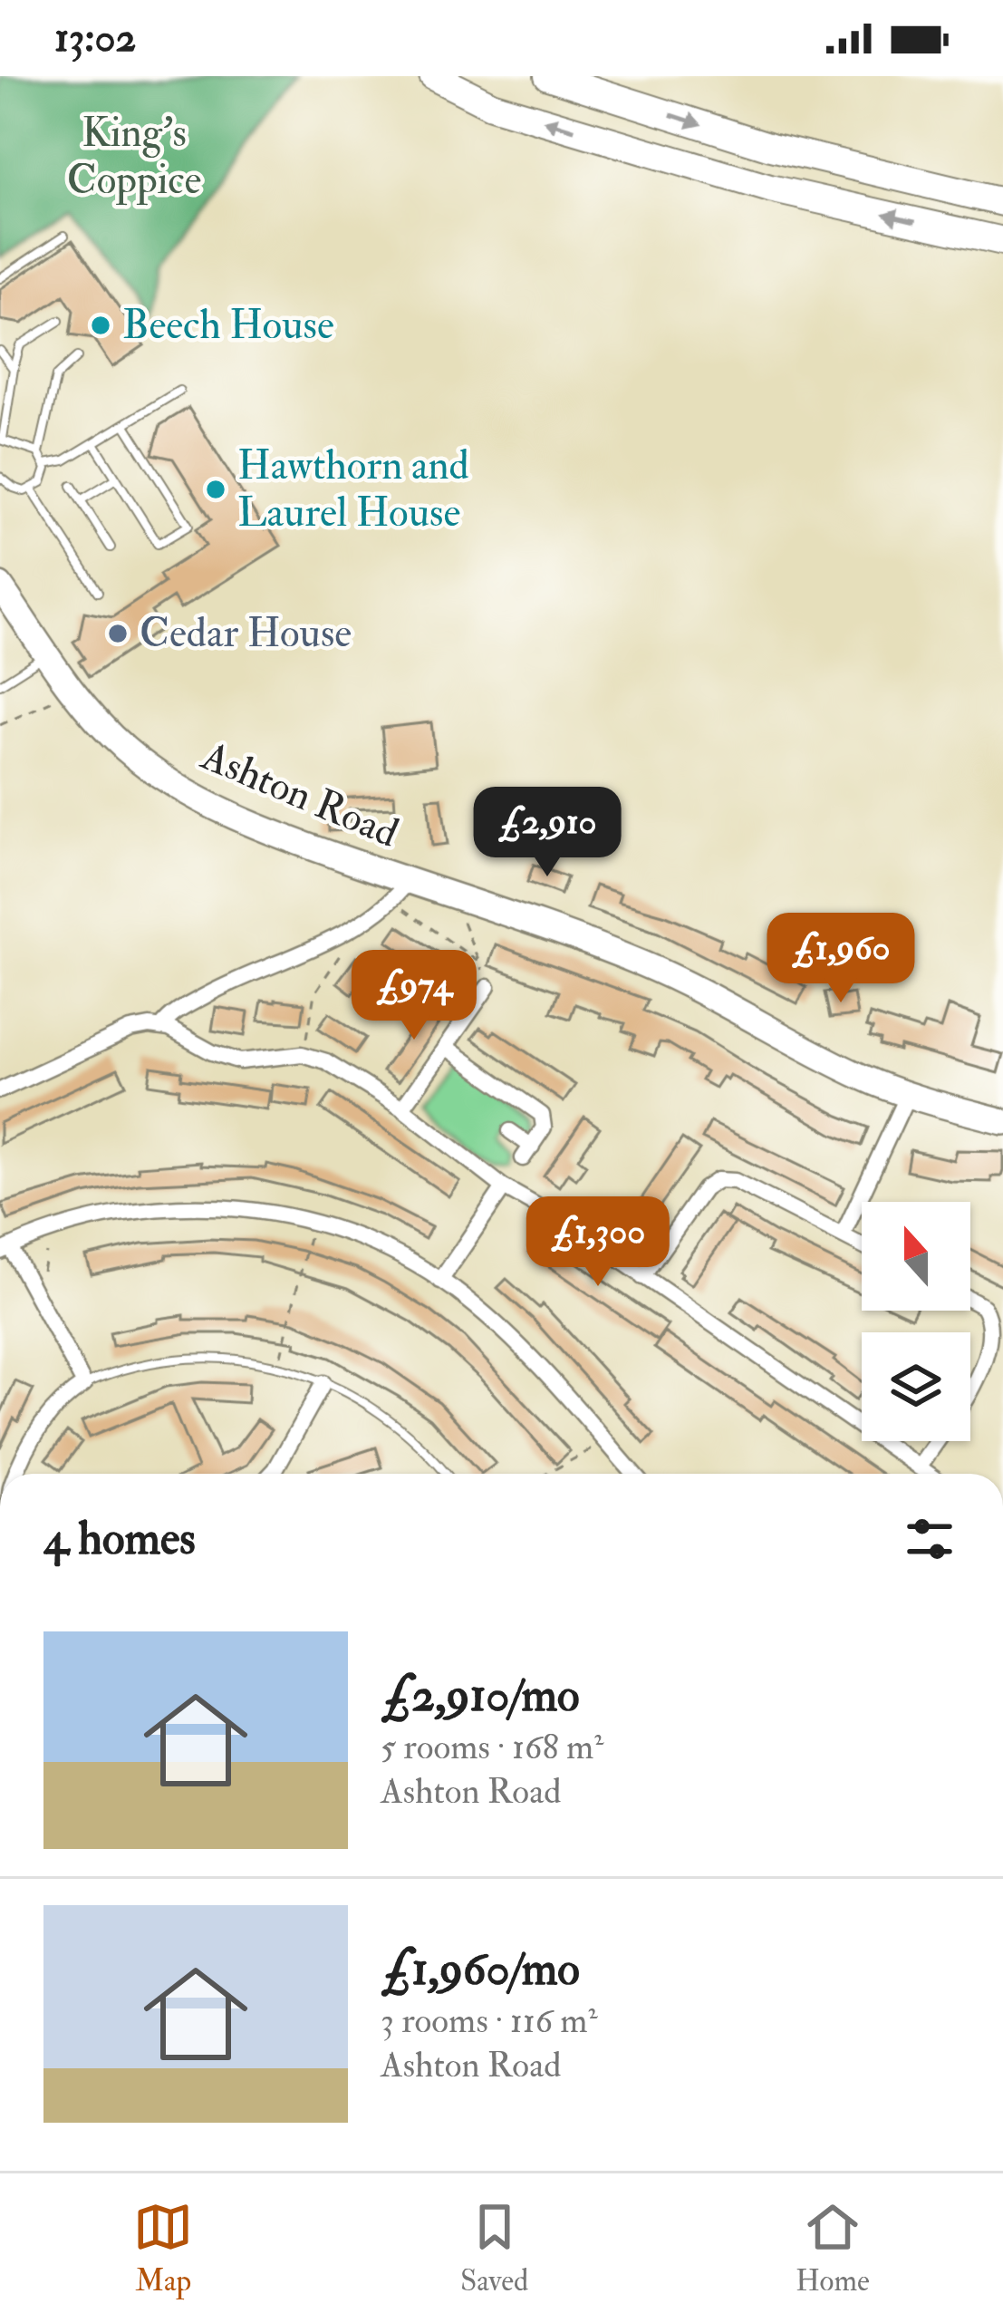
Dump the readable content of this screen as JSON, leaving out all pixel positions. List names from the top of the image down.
{
  "streets": {
    "main road": ["Ashton Road"]
  },
  "parks": ["King's Coppice"],
  "places": ["Beech House", "Hawthorn and Laurel House", "Cedar House"],
  "north": "top",
  "page": {
    "status": "13:02",
    "price": [
      "£2,910",
      "£1,960",
      "£974",
      "£1,300"
    ],
    "heading": "4 homes",
    "list": [
      {
        "name": "£2,910/mo",
        "note": "5 rooms · 168 m² · Ashton Road"
      },
      {
        "name": "£1,960/mo",
        "note": "3 rooms · 116 m² · Ashton Road"
      }
    ],
    "tabs": ["Map", "Saved", "Home"]
  }
}
